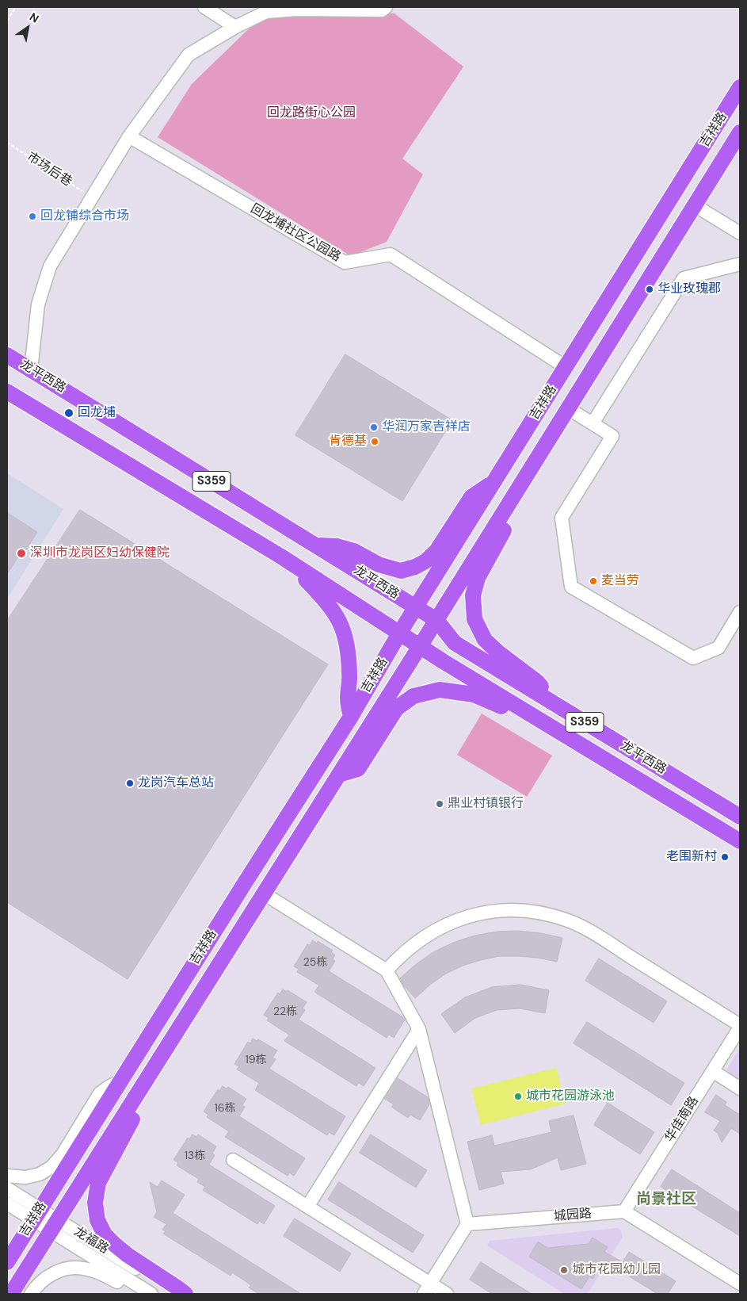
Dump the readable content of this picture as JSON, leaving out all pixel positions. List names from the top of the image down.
{
  "streets": {
    "main road": ["吉祥路", "龙平西路", "S359"],
    "street": [
      "回龙埔社区公园路",
      "华佳南路",
      "城园路",
      "龙福路"
    ],
    "path": ["市场后巷"]
  },
  "crossings": [
    ["吉祥路", "回龙埔社区公园路"],
    ["吉祥路", "龙平西路"],
    ["吉祥路", "龙福路"],
    ["华佳南路", "城园路"]
  ],
  "districts": ["尚景社区"],
  "parks": ["回龙路街心公园"],
  "places": [
    "回龙铺综合市场",
    "华业玫瑰郡",
    "回龙埔",
    "华润万家吉祥店",
    "肯德基",
    "深圳市龙岗区妇幼保健院",
    "麦当劳",
    "龙岗汽车总站",
    "鼎业村镇银行",
    "老围新村",
    "城市花园游泳池",
    "城市花园幼儿园"
  ],
  "house_numbers": [
    "25栋",
    "22栋",
    "19栋",
    "16栋",
    "13栋"
  ],
  "north": "top right"
}
